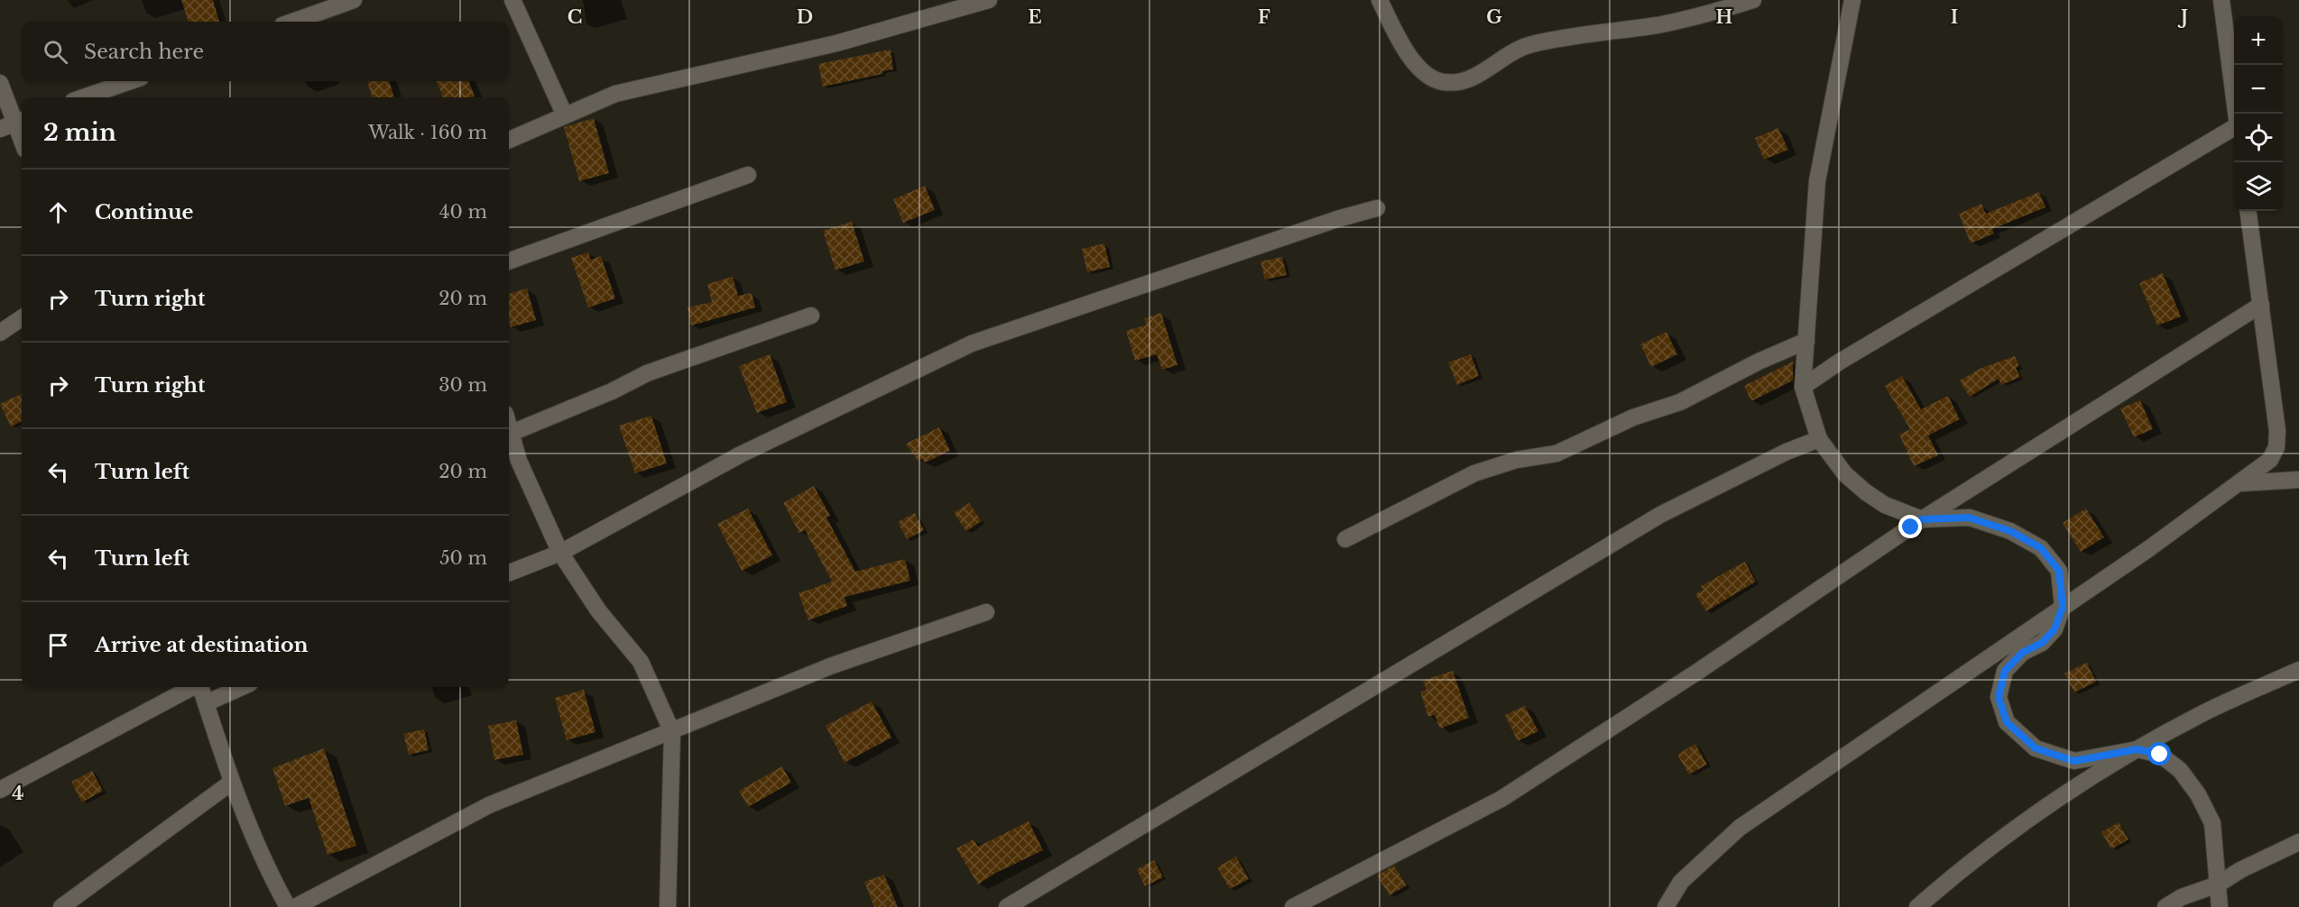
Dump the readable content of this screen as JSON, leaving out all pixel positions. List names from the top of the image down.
{
  "page": {
    "map_buttons": ["+", "−"],
    "search": "Search here",
    "heading": ["2 min", "Walk · 160 m"],
    "list": [
      ["Continue", "40 m"],
      ["Turn right", "20 m"],
      ["Turn right", "30 m"],
      ["Turn left", "20 m"],
      ["Turn left", "50 m"],
      "Arrive at destination"
    ]
  },
  "grid": {
    "columns": [
      "C",
      "D",
      "E",
      "F",
      "G",
      "H",
      "I",
      "J"
    ],
    "rows": ["4"]
  }
}
